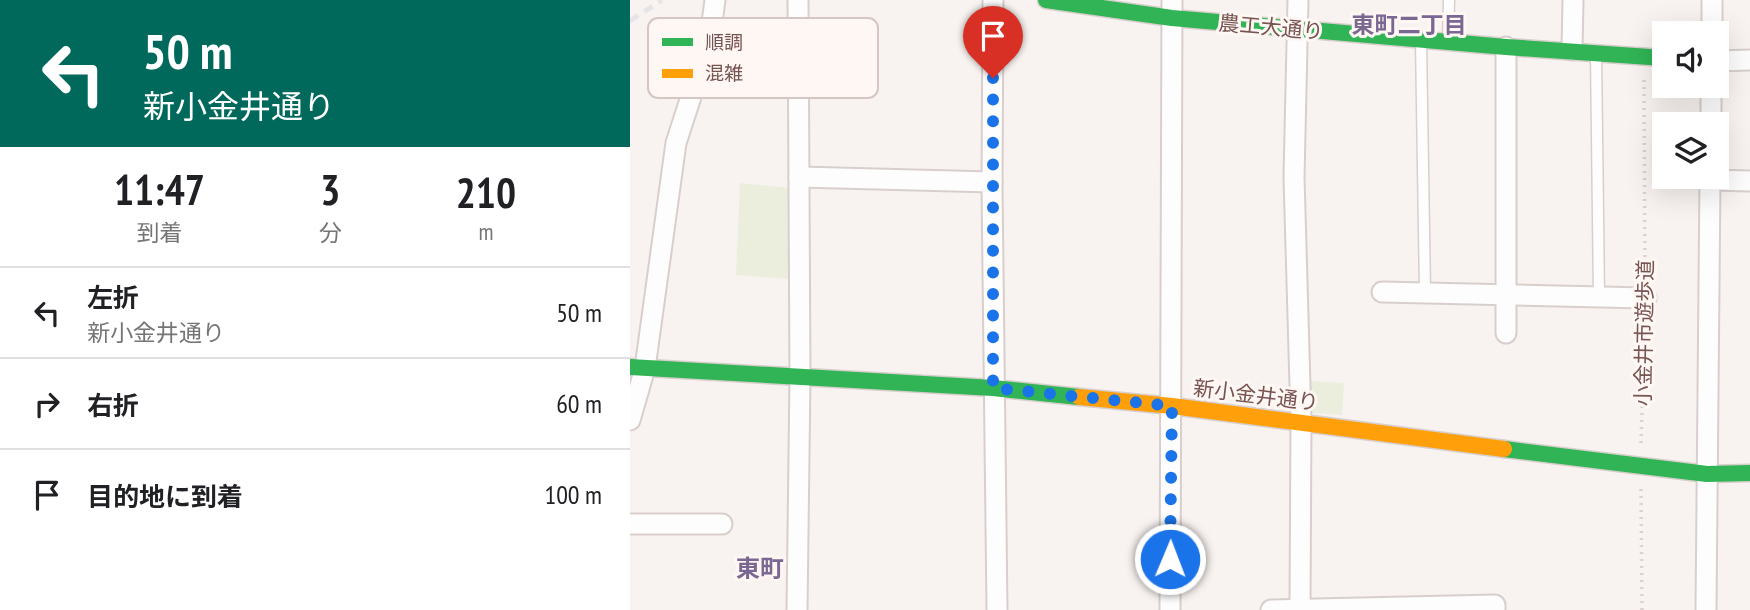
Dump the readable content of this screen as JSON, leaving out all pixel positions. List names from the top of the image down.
{
  "streets": {
    "street": ["農工大通り", "新小金井通り"],
    "path": ["小金井市遊歩道"]
  },
  "crossings": [
    ["農工大通り", "小金井市遊歩道"],
    ["小金井市遊歩道", "新小金井通り"]
  ],
  "districts": ["東町二丁目", "東町"],
  "legend": ["順調", "混雑"],
  "page": {
    "turn": ["50 m", "新小金井通り"],
    "eta": [
      "11:47",
      "到着",
      "3",
      "分",
      "210",
      "m"
    ],
    "list": [
      {
        "name": "左折",
        "note": "新小金井通り",
        "value": "50 m"
      },
      {
        "name": "右折",
        "value": "60 m"
      },
      {
        "name": "目的地に到着",
        "value": "100 m"
      }
    ]
  }
}
